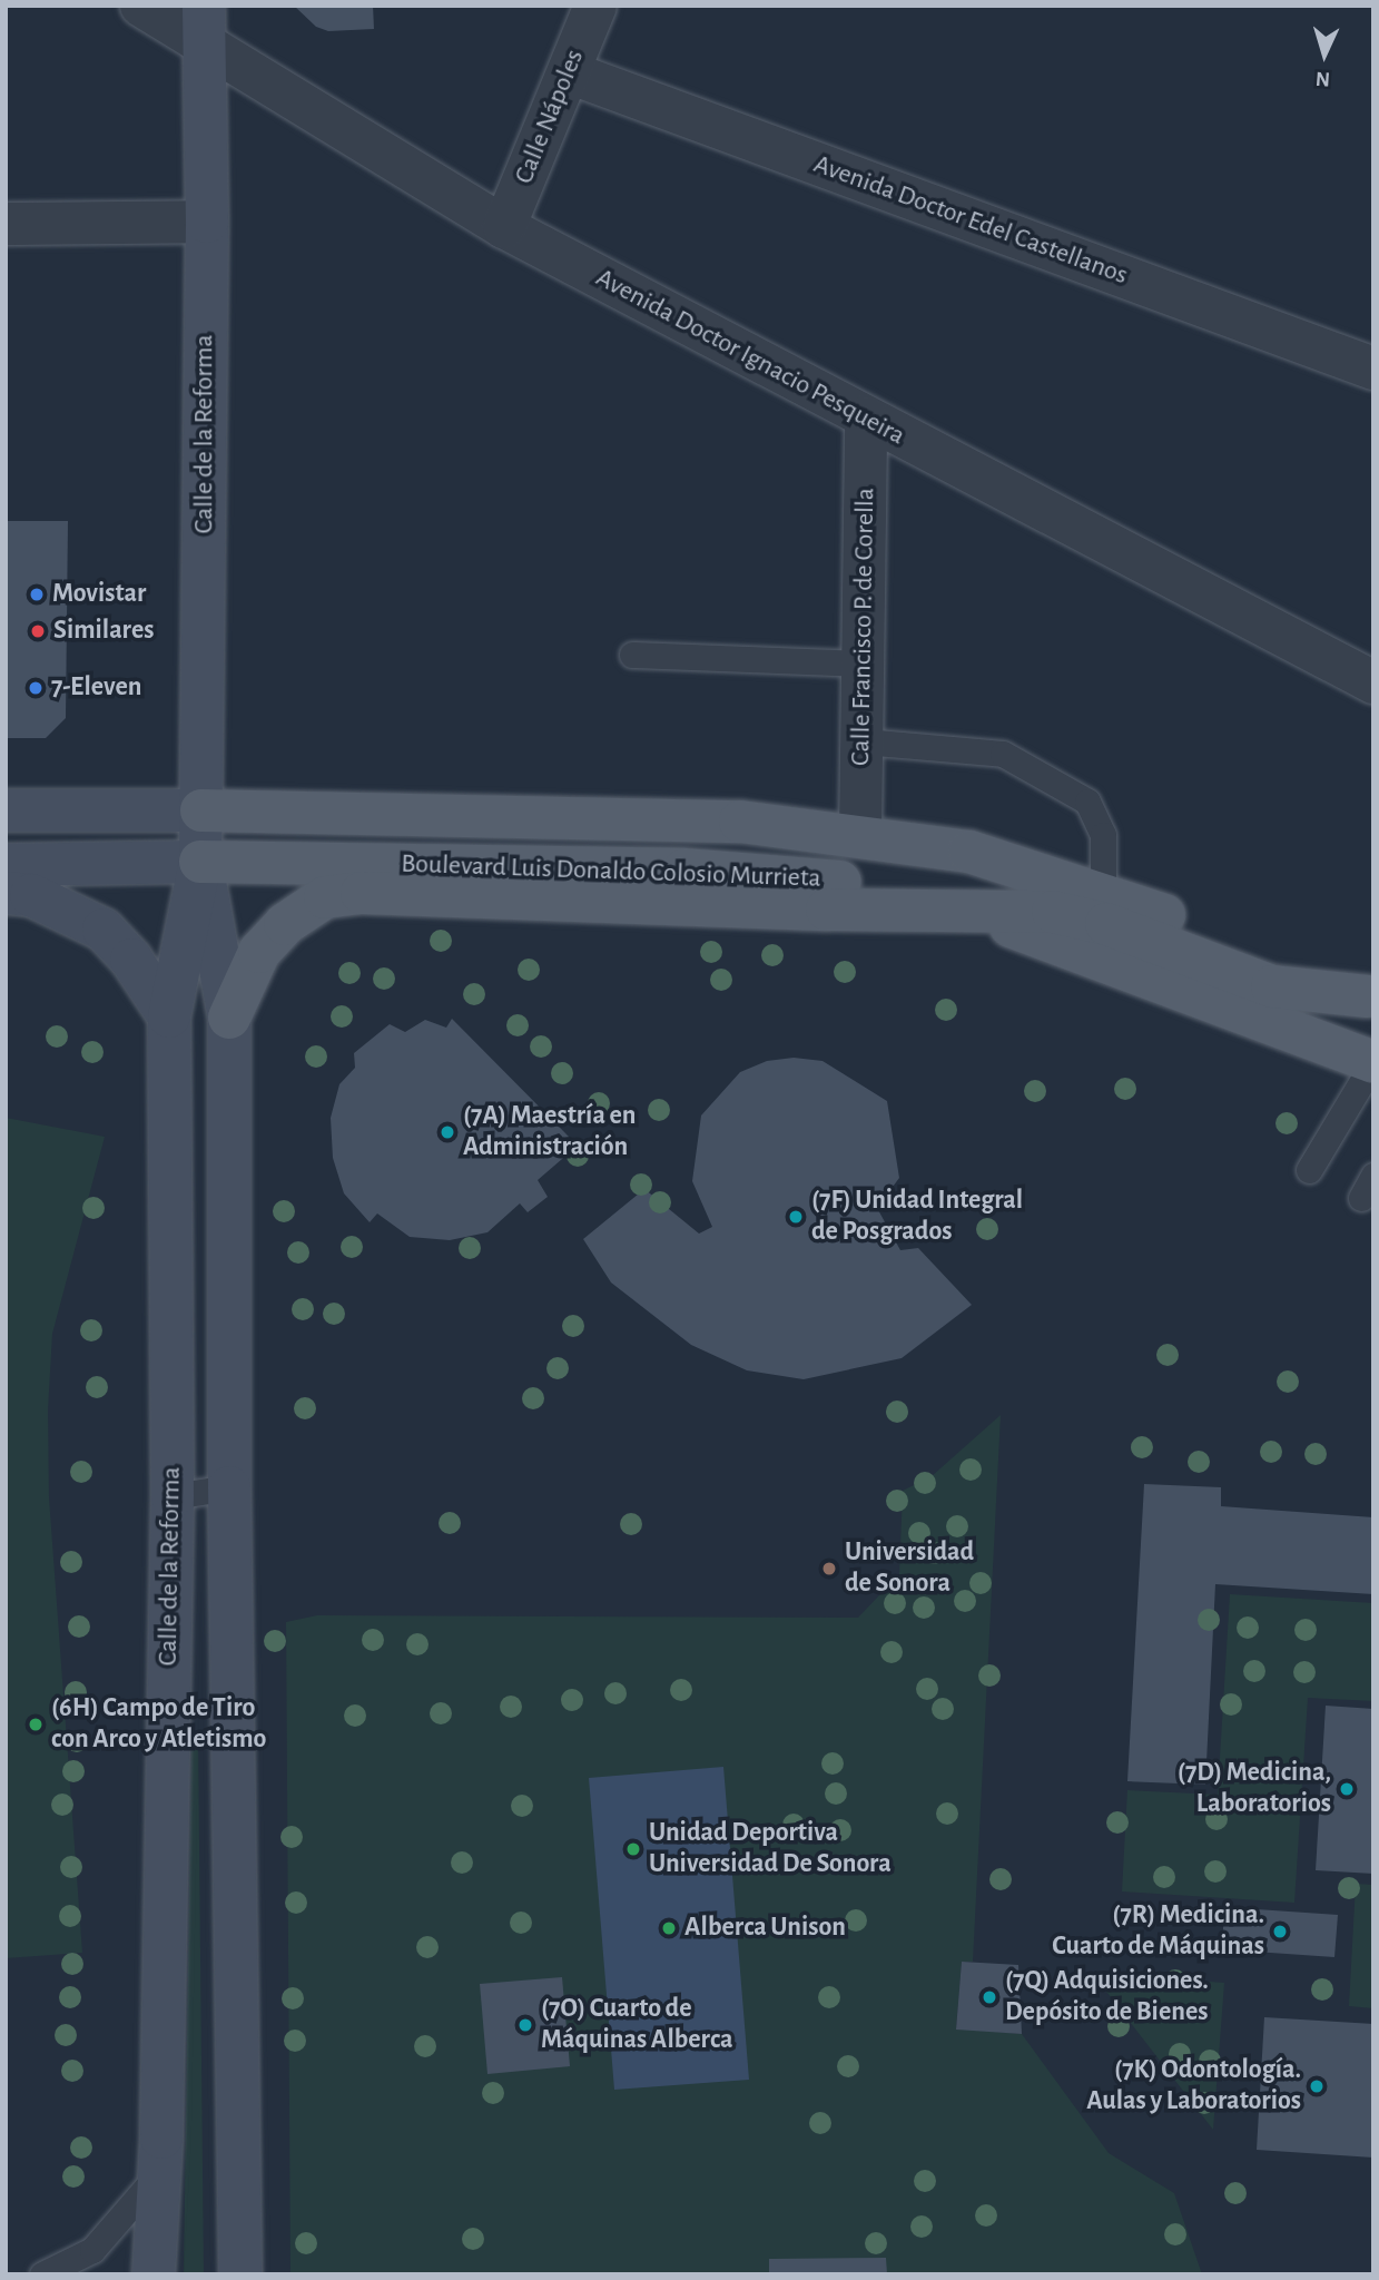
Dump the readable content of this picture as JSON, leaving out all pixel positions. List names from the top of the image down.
{
  "streets": {
    "main road": ["Calle de la Reforma", "Boulevard Luis Donaldo Colosio Murrieta"],
    "street": [
      "Calle Nápoles",
      "Avenida Doctor Edel Castellanos",
      "Avenida Doctor Ignacio Pesqueira",
      "Calle Francisco P. de Corella"
    ]
  },
  "crossings": [
    ["Calle Nápoles", "Avenida Doctor Edel Castellanos"],
    ["Calle Nápoles", "Avenida Doctor Ignacio Pesqueira"],
    ["Avenida Doctor Ignacio Pesqueira", "Calle de la Reforma"],
    ["Avenida Doctor Ignacio Pesqueira", "Calle Francisco P. de Corella"],
    ["Calle de la Reforma", "Boulevard Luis Donaldo Colosio Murrieta"],
    ["Calle Francisco P. de Corella", "Boulevard Luis Donaldo Colosio Murrieta"]
  ],
  "places": [
    "Movistar",
    "Similares",
    "7-Eleven",
    "(7A) Maestría en Administración",
    "(7F) Unidad Integral de Posgrados",
    "Universidad de Sonora",
    "(6H) Campo de Tiro con Arco y Atletismo",
    "(7D) Medicina, Laboratorios",
    "Unidad Deportiva Universidad De Sonora",
    "Alberca Unison",
    "(7R) Medicina. Cuarto de Máquinas",
    "(7Q) Adquisiciones. Depósito de Bienes",
    "(7O) Cuarto de Máquinas Alberca",
    "(7K) Odontología. Aulas y Laboratorios"
  ],
  "north": "bottom"
}
